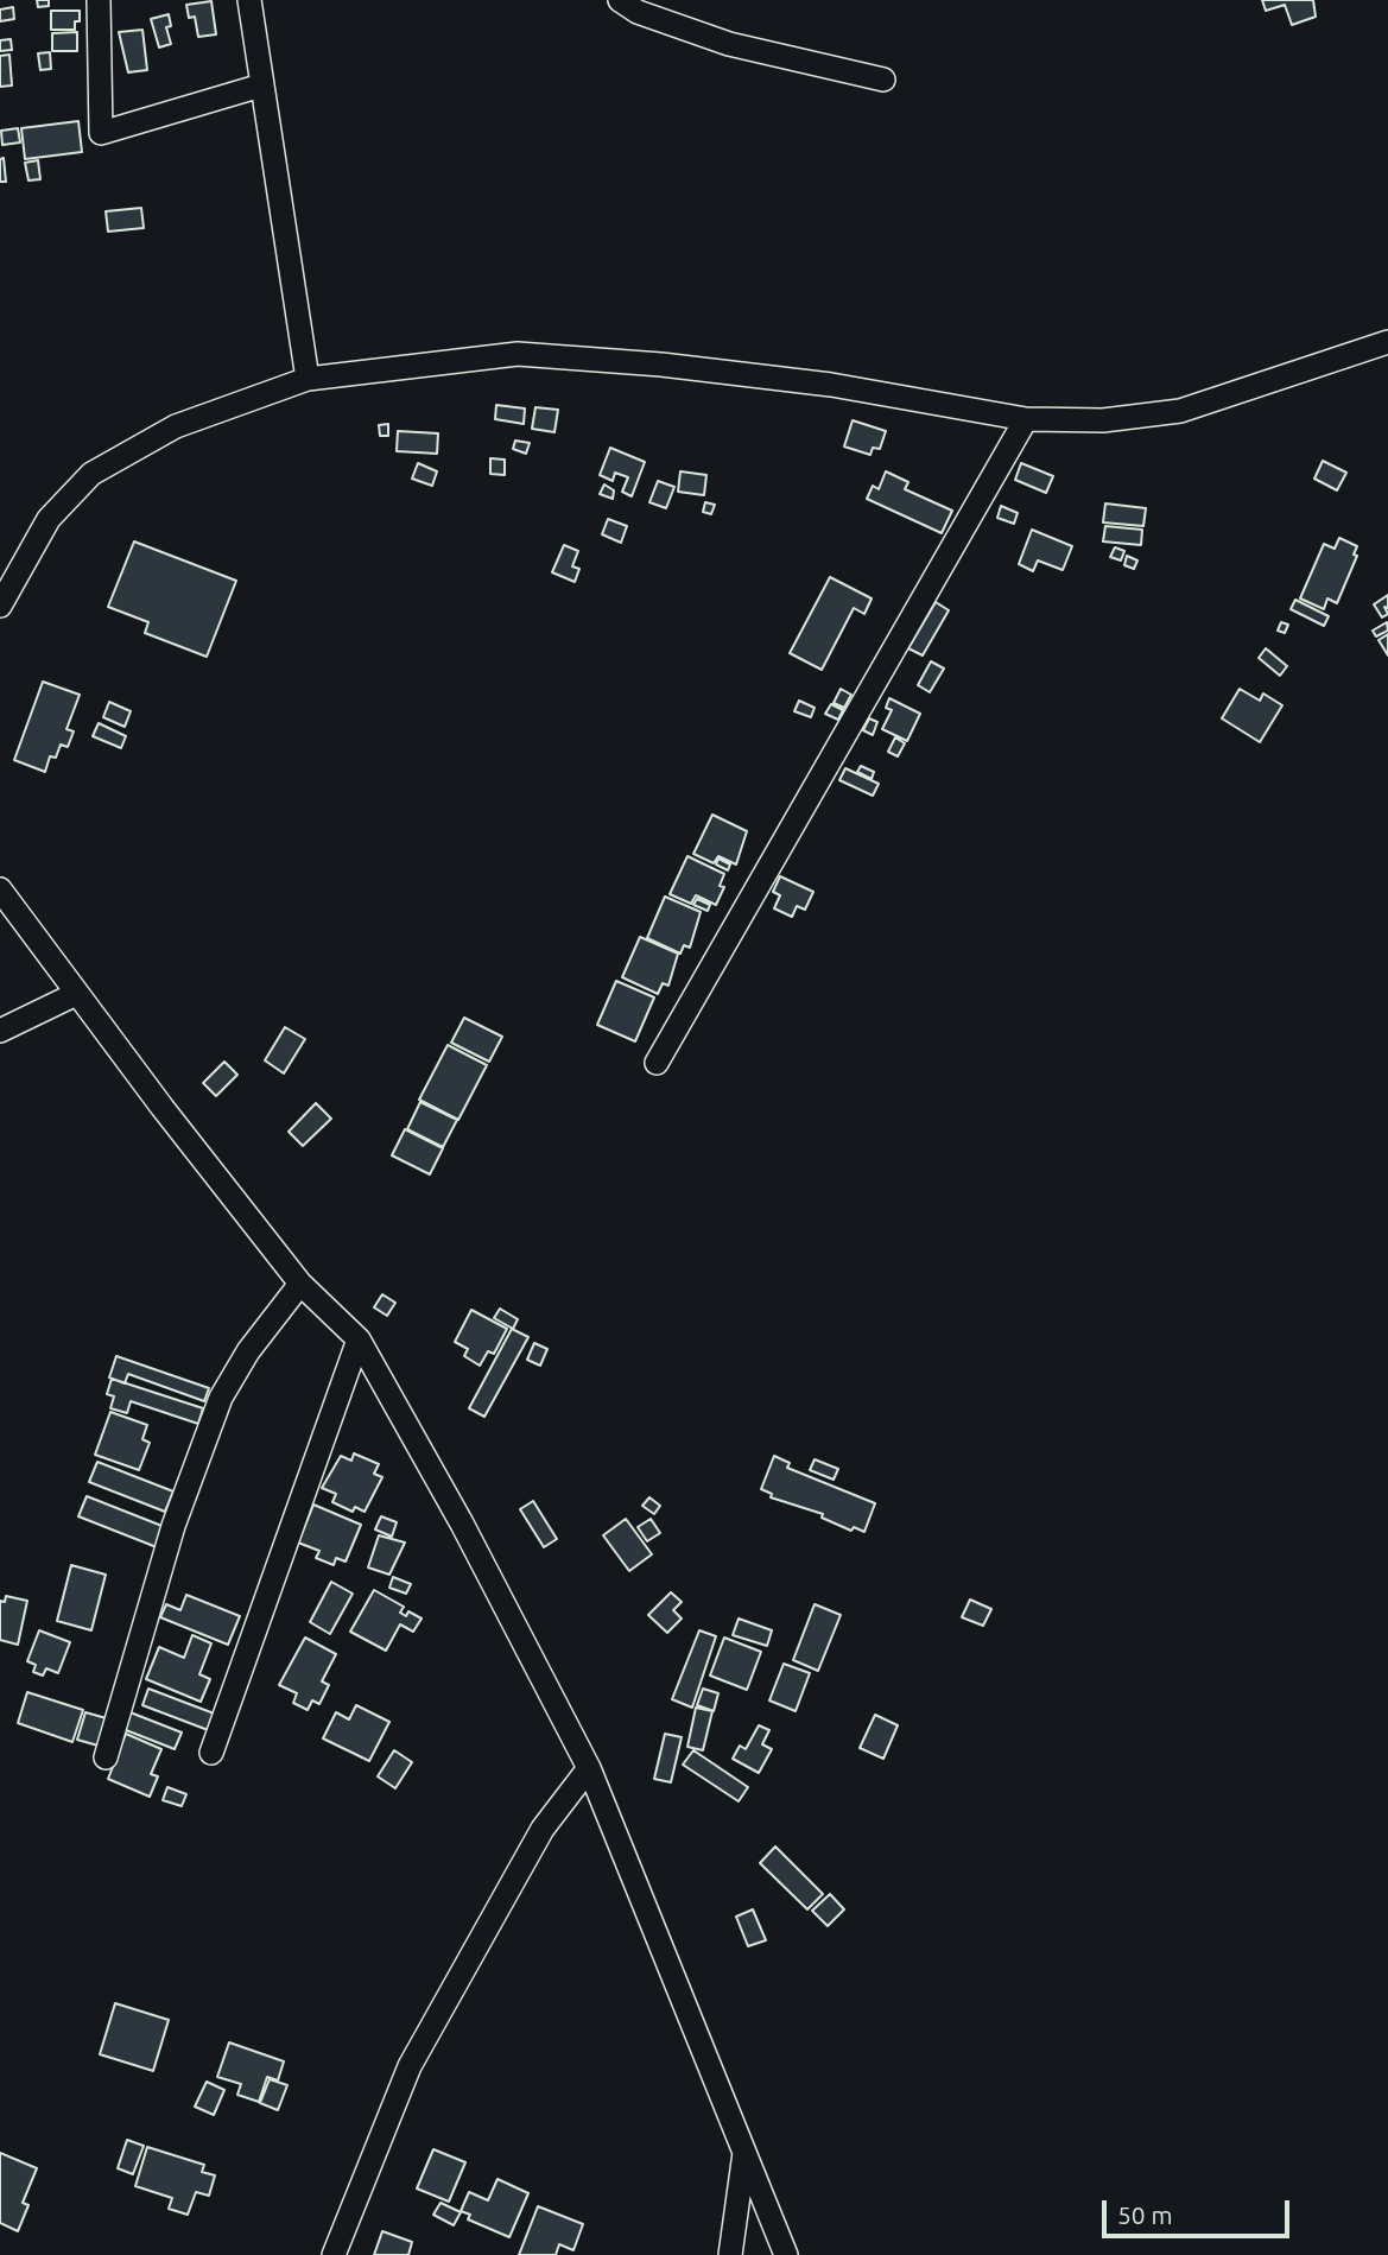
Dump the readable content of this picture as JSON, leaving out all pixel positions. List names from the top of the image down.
{
  "scale_bar": "50 m"
}
